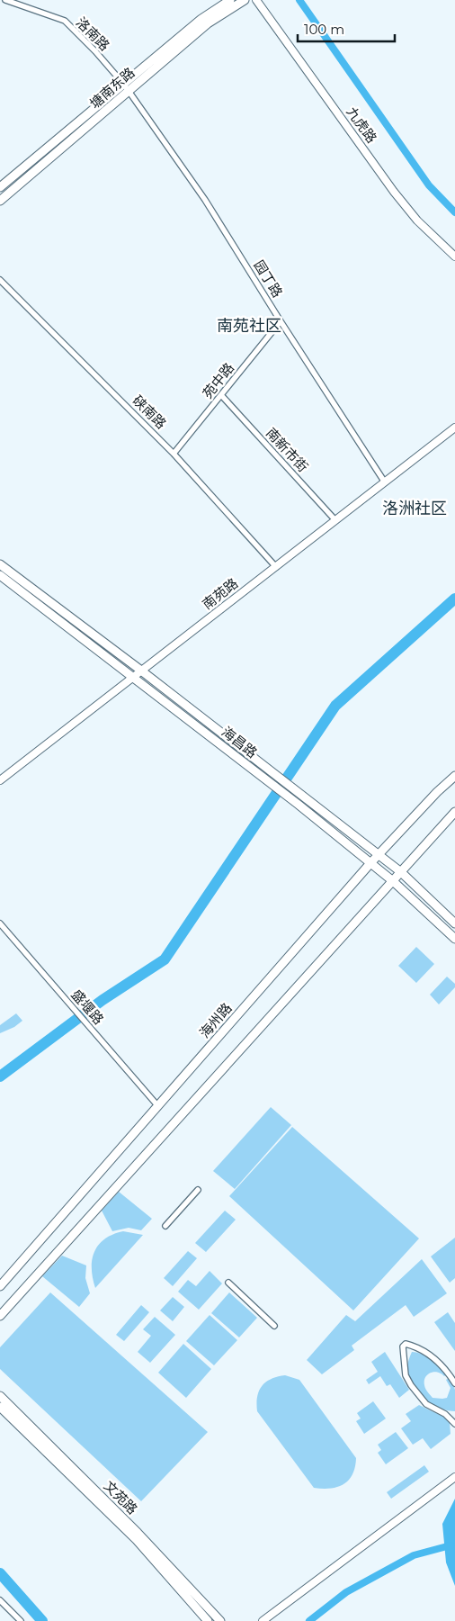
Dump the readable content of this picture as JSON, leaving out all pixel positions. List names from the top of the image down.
{
  "streets": {
    "main road": [
      "塘南东路",
      "海昌路",
      "海州路",
      "文苑路"
    ],
    "street": [
      "洛南路",
      "九虎路",
      "园丁路",
      "苑中路",
      "硖南路",
      "南新市街",
      "南苑路",
      "盛堰路"
    ]
  },
  "crossings": [
    ["洛南路", "塘南东路"],
    ["洛南路", "园丁路"],
    ["塘南东路", "园丁路"],
    ["园丁路", "苑中路"],
    ["园丁路", "南苑路"],
    ["苑中路", "硖南路"],
    ["苑中路", "南新市街"],
    ["硖南路", "南苑路"],
    ["南新市街", "南苑路"],
    ["南苑路", "海昌路"],
    ["海昌路", "海州路"],
    ["盛堰路", "海州路"]
  ],
  "districts": ["南苑社区", "洛洲社区"],
  "scale_bar": "100 m"
}
